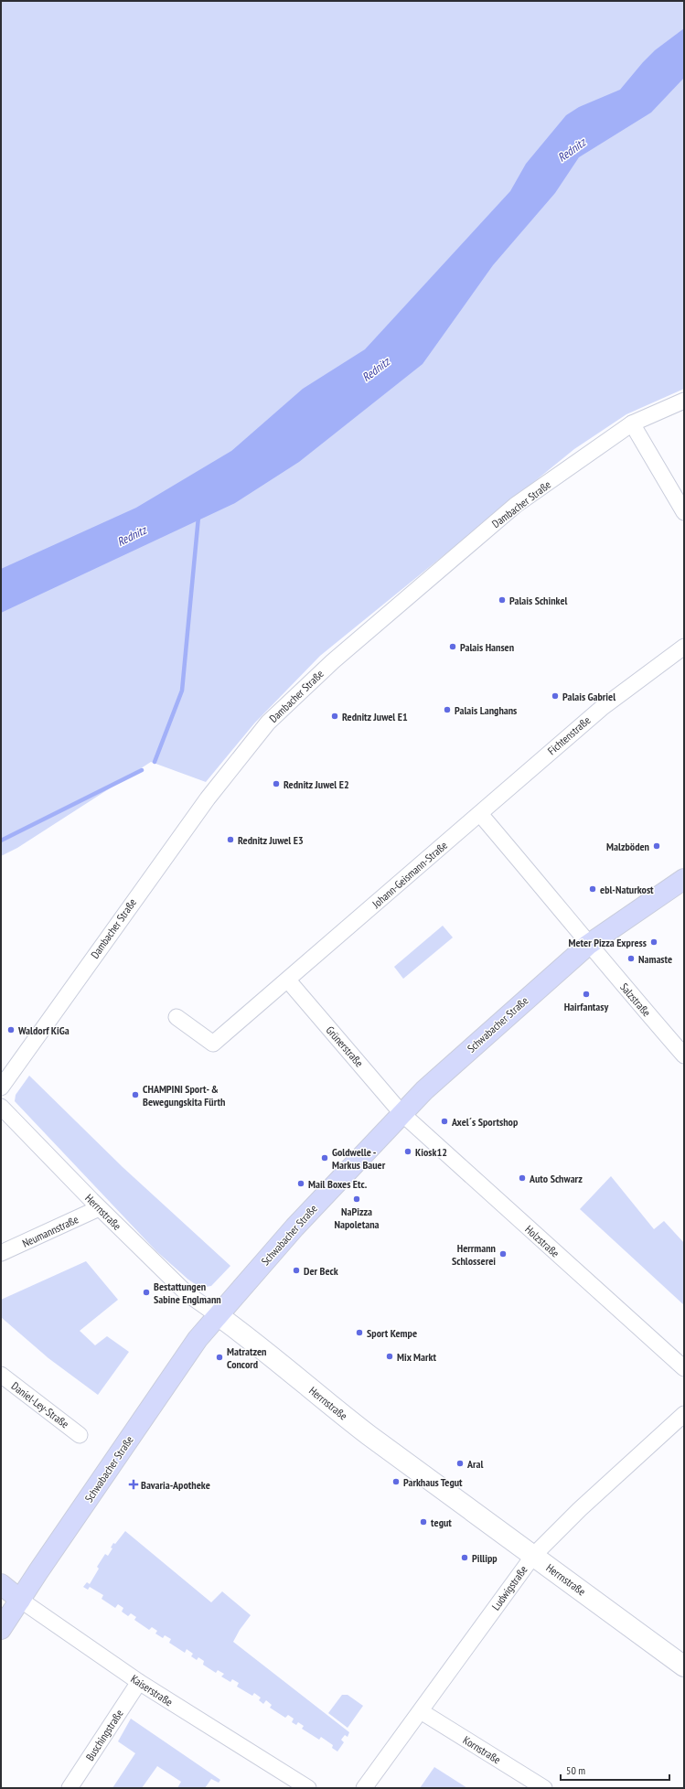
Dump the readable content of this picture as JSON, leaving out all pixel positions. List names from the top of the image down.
{
  "streets": {
    "main road": ["Schwabacher Straße", "Kaiserstraße"],
    "street": [
      "Dambacher Straße",
      "Fichtenstraße",
      "Johann-Geismann-Straße",
      "Salzstraße",
      "Grünerstraße",
      "Herrnstraße",
      "Neumannstraße",
      "Holzstraße",
      "Daniel-Ley-Straße",
      "Ludwigstraße",
      "Buschingstraße",
      "Kornstraße"
    ]
  },
  "crossings": [
    ["Fichtenstraße", "Johann-Geismann-Straße"],
    ["Johann-Geismann-Straße", "Grünerstraße"],
    ["Salzstraße", "Schwabacher Straße"],
    ["Schwabacher Straße", "Grünerstraße"],
    ["Schwabacher Straße", "Herrnstraße"],
    ["Schwabacher Straße", "Holzstraße"],
    ["Schwabacher Straße", "Kaiserstraße"],
    ["Grünerstraße", "Holzstraße"],
    ["Herrnstraße", "Neumannstraße"],
    ["Herrnstraße", "Ludwigstraße"],
    ["Ludwigstraße", "Kornstraße"],
    ["Kaiserstraße", "Buschingstraße"]
  ],
  "water": ["Rednitz"],
  "places": {
    "other": [
      "Palais Schinkel",
      "Palais Hansen",
      "Palais Gabriel",
      "Palais Langhans",
      "Rednitz Juwel E1",
      "Rednitz Juwel E2",
      "Rednitz Juwel E3",
      "Malzböden",
      "ebl-Naturkost",
      "Meter Pizza Express",
      "Namaste",
      "Hairfantasy",
      "Waldorf KiGa",
      "CHAMPINI Sport- & Bewegungskita Fürth",
      "Axel´s Sportshop",
      "Kiosk12",
      "Goldwelle - Markus Bauer",
      "Auto Schwarz",
      "Mail Boxes Etc.",
      "NaPizza Napoletana",
      "Herrmann Schlosserei",
      "Der Beck",
      "Bestattungen Sabine Englmann",
      "Sport Kempe",
      "Mix Markt",
      "Matratzen Concord",
      "Aral",
      "Parkhaus Tegut",
      "tegut",
      "Pillipp"
    ],
    "health": ["Bavaria-Apotheke"]
  },
  "scale_bar": "50 m"
}
